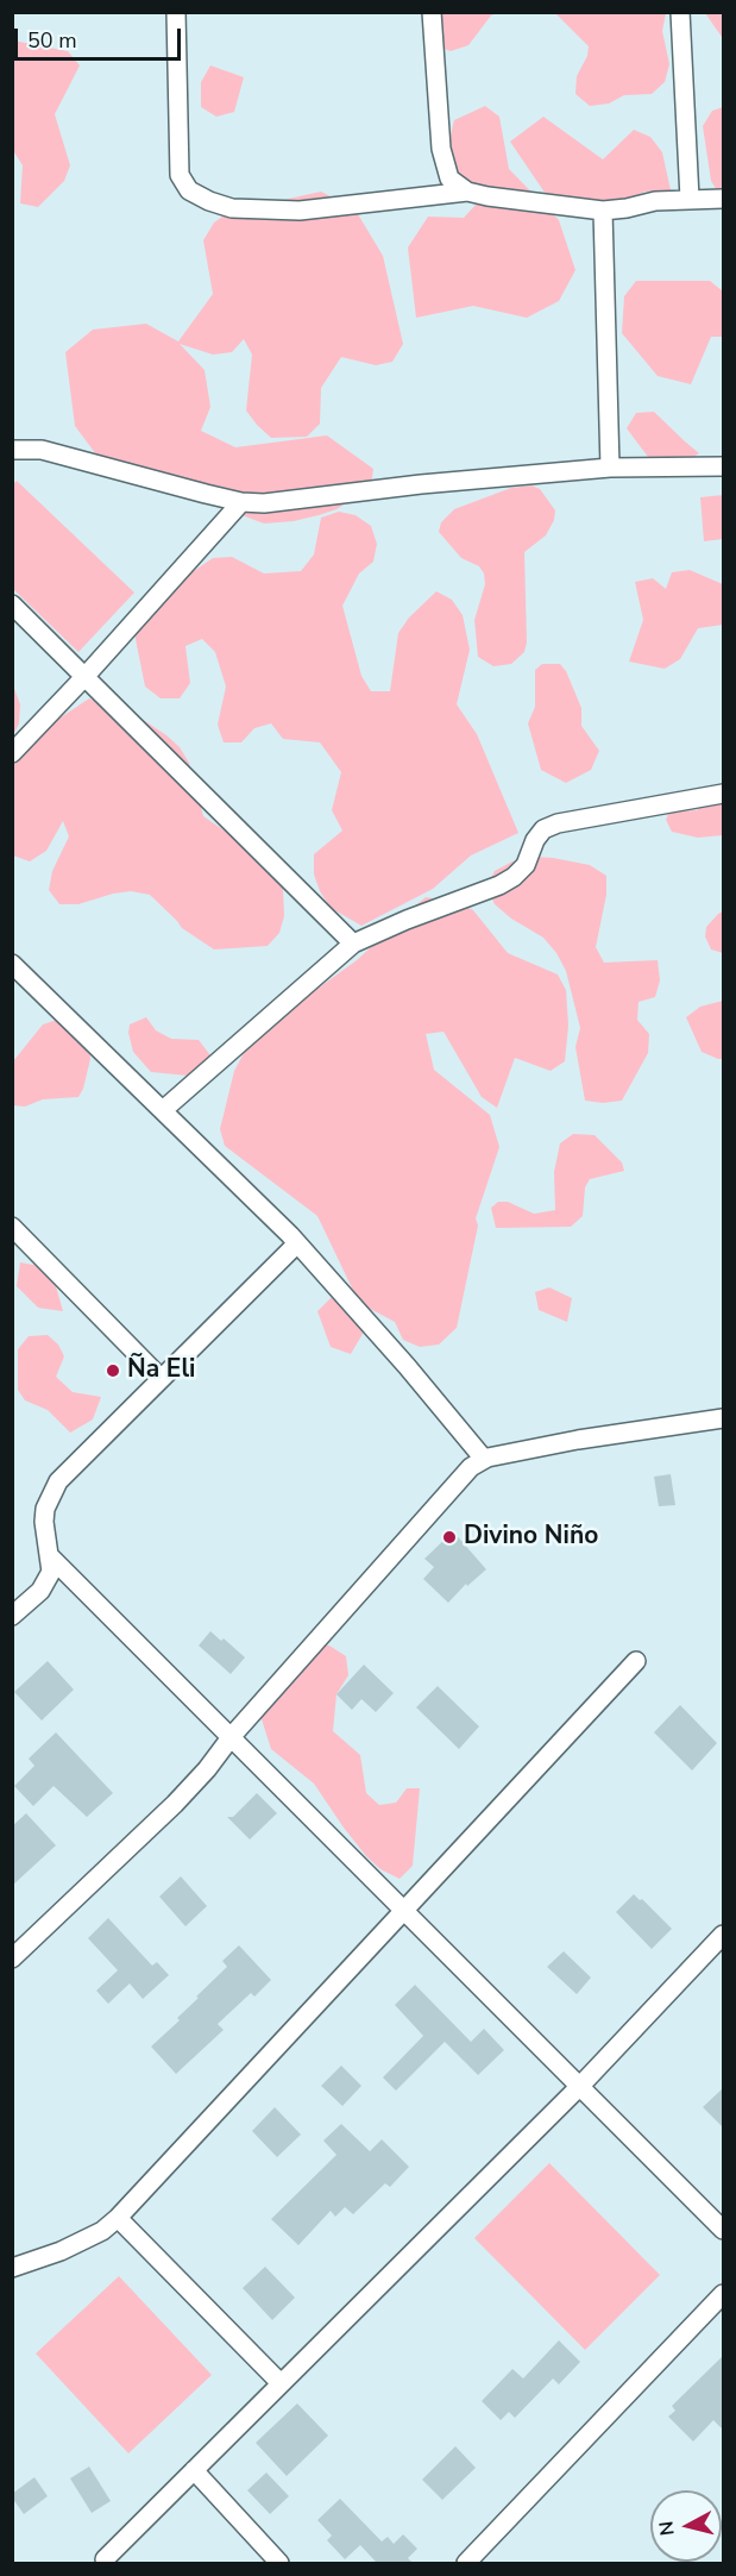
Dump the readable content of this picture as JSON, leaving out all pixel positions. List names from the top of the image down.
{
  "places": ["Ña Eli", "Divino Niño"],
  "scale_bar": "50 m",
  "north": "left"
}
